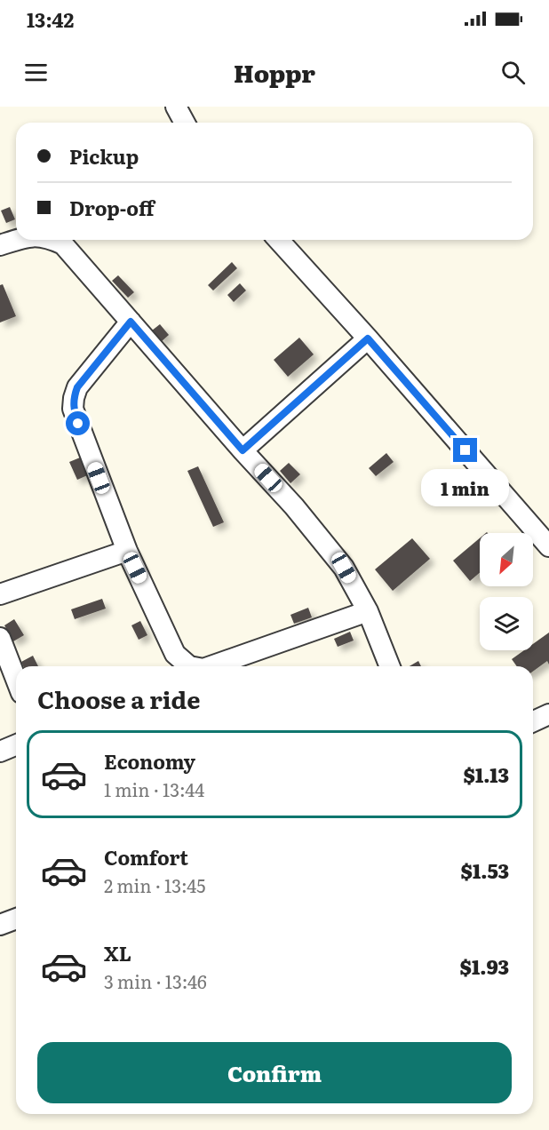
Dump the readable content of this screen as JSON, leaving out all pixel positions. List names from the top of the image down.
{
  "north": "bottom left",
  "page": {
    "status": "13:42",
    "header": "Hoppr",
    "banner": ["Pickup", "Drop-off"],
    "bubble": "1 min",
    "heading": "Choose a ride",
    "list": [
      {
        "name": "Economy",
        "note": "1 min · 13:44",
        "value": "$1.13"
      },
      {
        "name": "Comfort",
        "note": "2 min · 13:45",
        "value": "$1.53"
      },
      {
        "name": "XL",
        "note": "3 min · 13:46",
        "value": "$1.93"
      }
    ],
    "buttons": "Confirm"
  }
}
